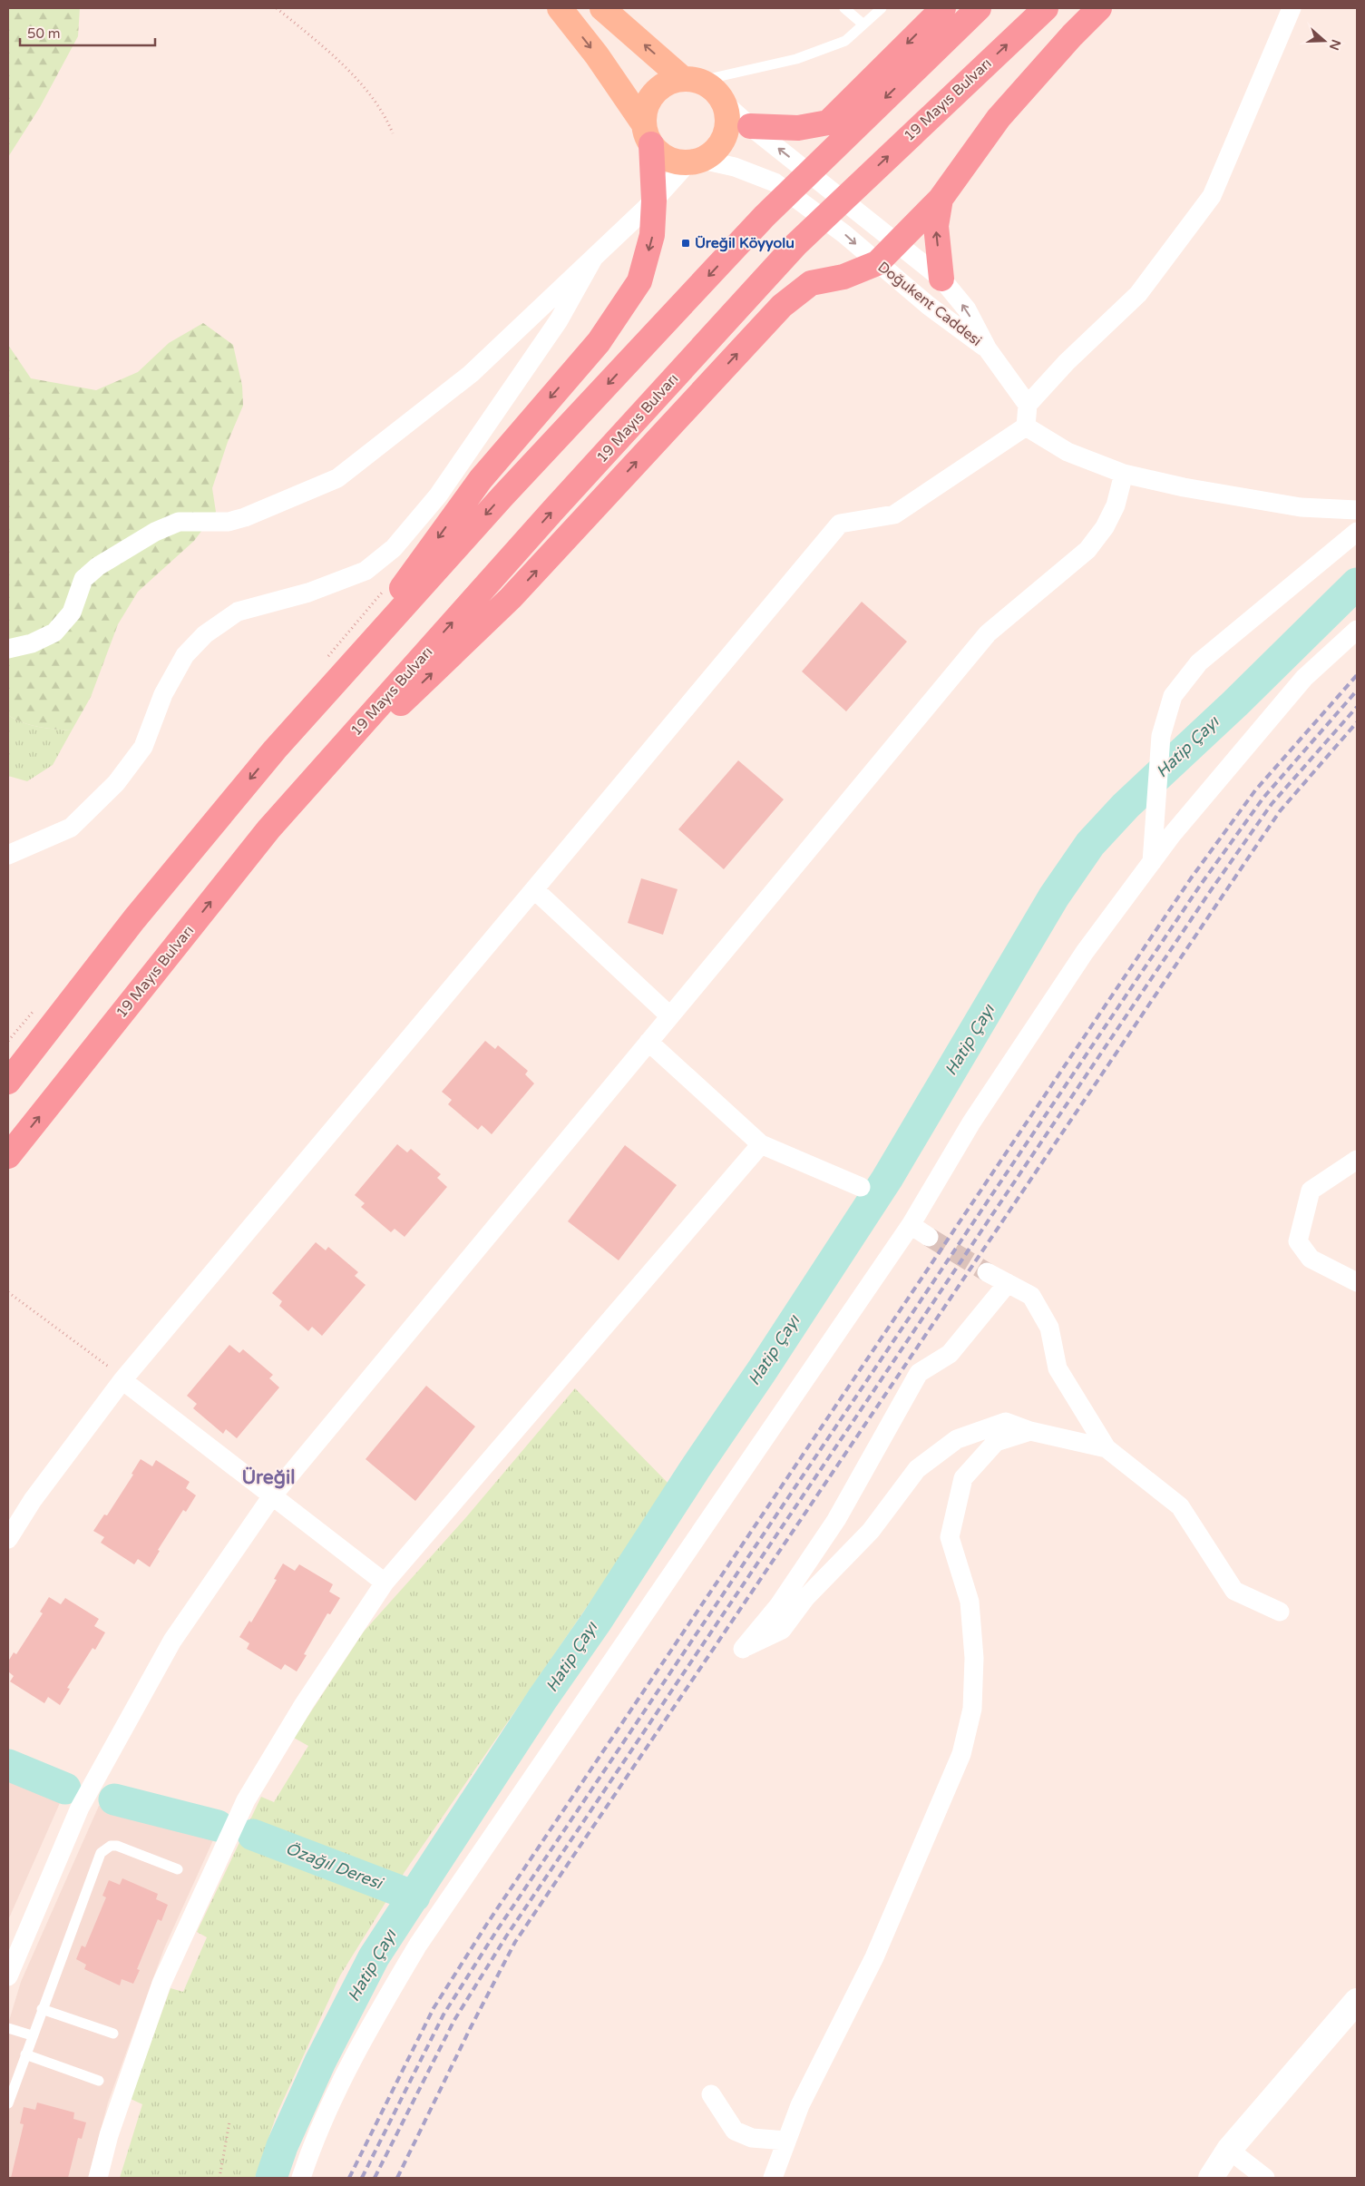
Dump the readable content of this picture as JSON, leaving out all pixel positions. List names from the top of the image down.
{
  "streets": {
    "highway": ["19 Mayıs Bulvarı"],
    "street": ["Doğukent Caddesi"]
  },
  "districts": ["Üreğil"],
  "water": ["Hatip Çayı", "Özağıl Deresi"],
  "places": {
    "transit": ["Üreğil Köyyolu"]
  },
  "scale_bar": "50 m",
  "north": "right"
}
